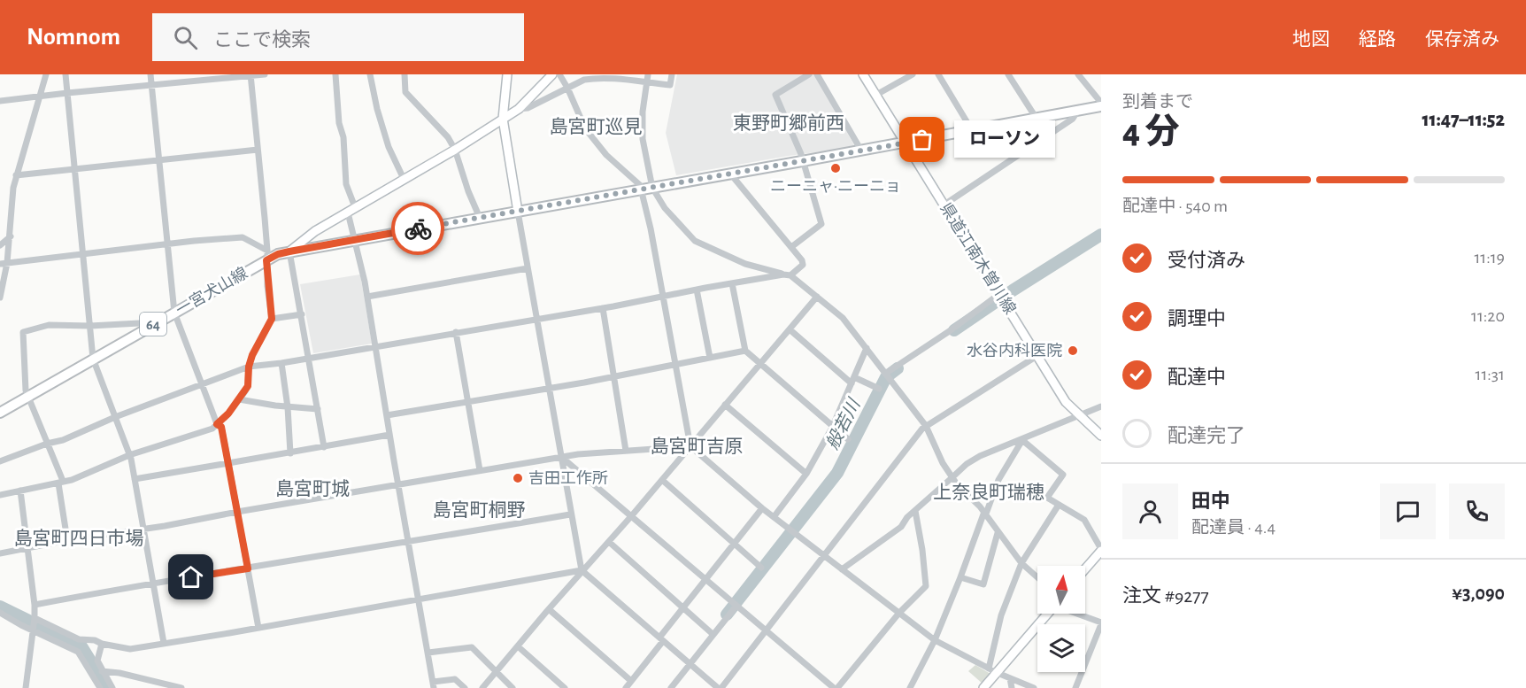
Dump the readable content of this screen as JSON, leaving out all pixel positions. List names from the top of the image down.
{
  "streets": {
    "main road": ["県道江南木曽川線", "一宮犬山線", "64"]
  },
  "crossings": [
    ["県道江南木曽川線", "一宮犬山線"]
  ],
  "districts": [
    "東野町郷前西",
    "島宮町巡見",
    "島宮町吉原",
    "島宮町城",
    "上奈良町瑞穂",
    "島宮町桐野",
    "島宮町四日市場"
  ],
  "water": ["般若川"],
  "places": [
    "ローソン",
    "ニーニャ·ニーニョ",
    "水谷内科医院",
    "吉田工作所"
  ],
  "north": "top",
  "page": {
    "header": "Nomnom",
    "search": "ここで検索",
    "nav": ["地図", "経路", "保存済み"],
    "heading": ["4 分", "到着まで", "11:47–11:52"],
    "panel": [
      "田中",
      "配達員 · 4.4",
      "注文 #9277",
      "¥3,090"
    ],
    "bubble": "ローソン",
    "bar": "配達中 · 540 m",
    "list": [
      ["受付済み", "11:19"],
      ["調理中", "11:20"],
      ["配達中", "11:31"],
      "配達完了"
    ]
  }
}
